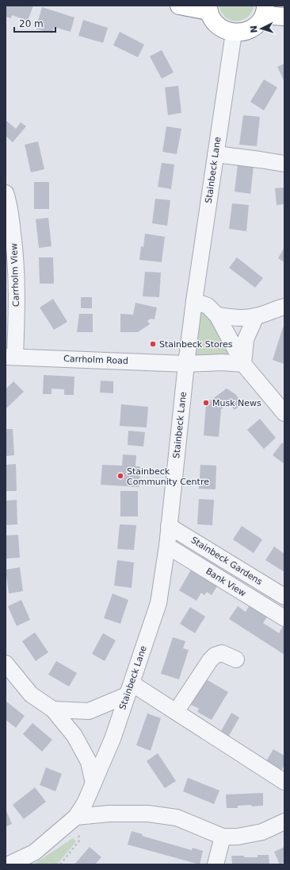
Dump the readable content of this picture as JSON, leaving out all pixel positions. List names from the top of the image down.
{
  "streets": {
    "street": [
      "Stainbeck Lane",
      "Carrholm View",
      "Carrholm Road",
      "Stainbeck Gardens",
      "Bank View"
    ]
  },
  "crossings": [
    ["Stainbeck Lane", "Carrholm Road"],
    ["Stainbeck Lane", "Stainbeck Gardens"],
    ["Stainbeck Lane", "Bank View"],
    ["Carrholm View", "Carrholm Road"]
  ],
  "places": ["Stainbeck Stores", "Musk News", "Stainbeck Community Centre"],
  "scale_bar": "20 m",
  "north": "left"
}
